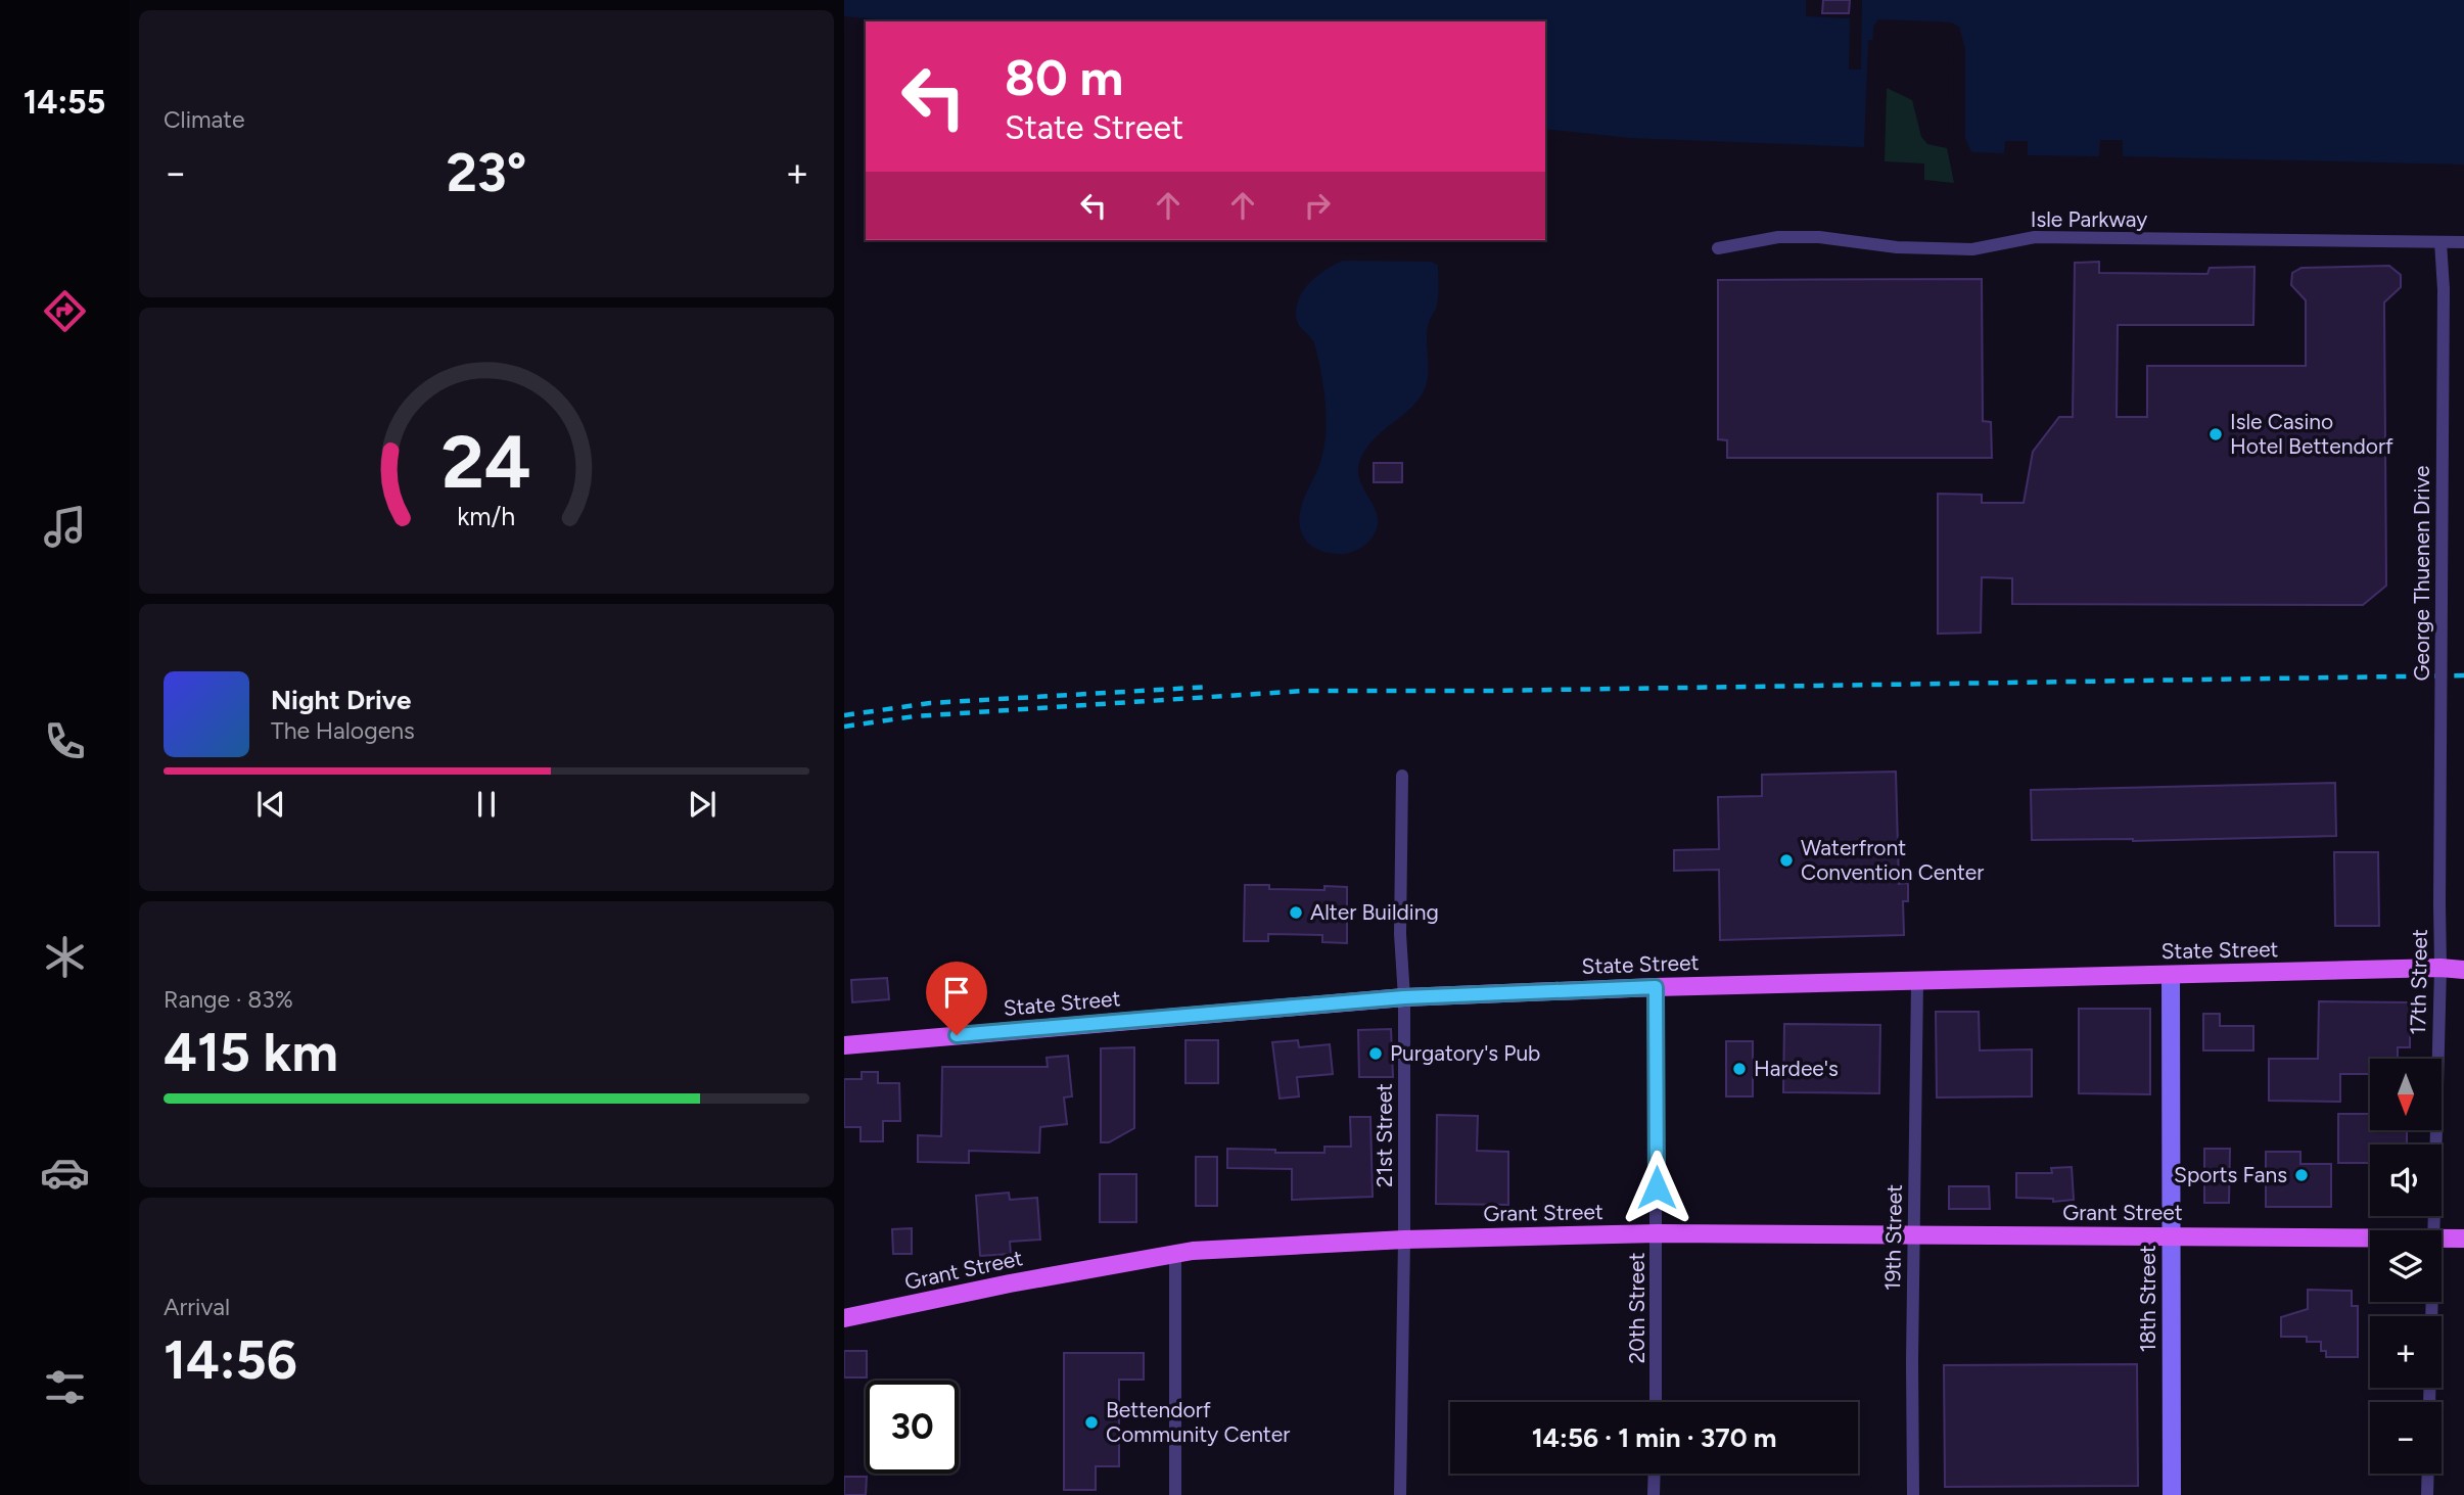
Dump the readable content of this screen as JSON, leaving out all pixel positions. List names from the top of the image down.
{
  "streets": {
    "main road": ["State Street", "Grant Street"],
    "street": [
      "Isle Parkway",
      "George Thuenen Drive",
      "17th Street",
      "21st Street",
      "19th Street",
      "18th Street",
      "20th Street"
    ]
  },
  "crossings": [
    ["Isle Parkway", "George Thuenen Drive"],
    ["George Thuenen Drive", "17th Street"],
    ["State Street", "17th Street"],
    ["State Street", "21st Street"],
    ["State Street", "19th Street"],
    ["State Street", "18th Street"],
    ["State Street", "20th Street"],
    ["21st Street", "Grant Street"],
    ["Grant Street", "19th Street"],
    ["Grant Street", "18th Street"],
    ["Grant Street", "20th Street"]
  ],
  "places": [
    "Isle Casino Hotel Bettendorf",
    "Waterfront Convention Center",
    "Alter Building",
    "Purgatory's Pub",
    "Hardee's",
    "Sports Fans",
    "Bettendorf Community Center"
  ],
  "north": "bottom",
  "page": {
    "tabs": "14:55",
    "tile": [
      "Climate",
      ["Range · 83%", "415 km"],
      ["Arrival", "14:56"]
    ],
    "turn": ["80 m", "State Street"],
    "heat": ["−", "23°", "+"],
    "song": ["Night Drive", "The Halogens"],
    "map_buttons": ["+", "−"],
    "limit": "30",
    "trip": "14:56 · 1 min · 370 m",
    "gauge": ["24", "km/h"]
  }
}
